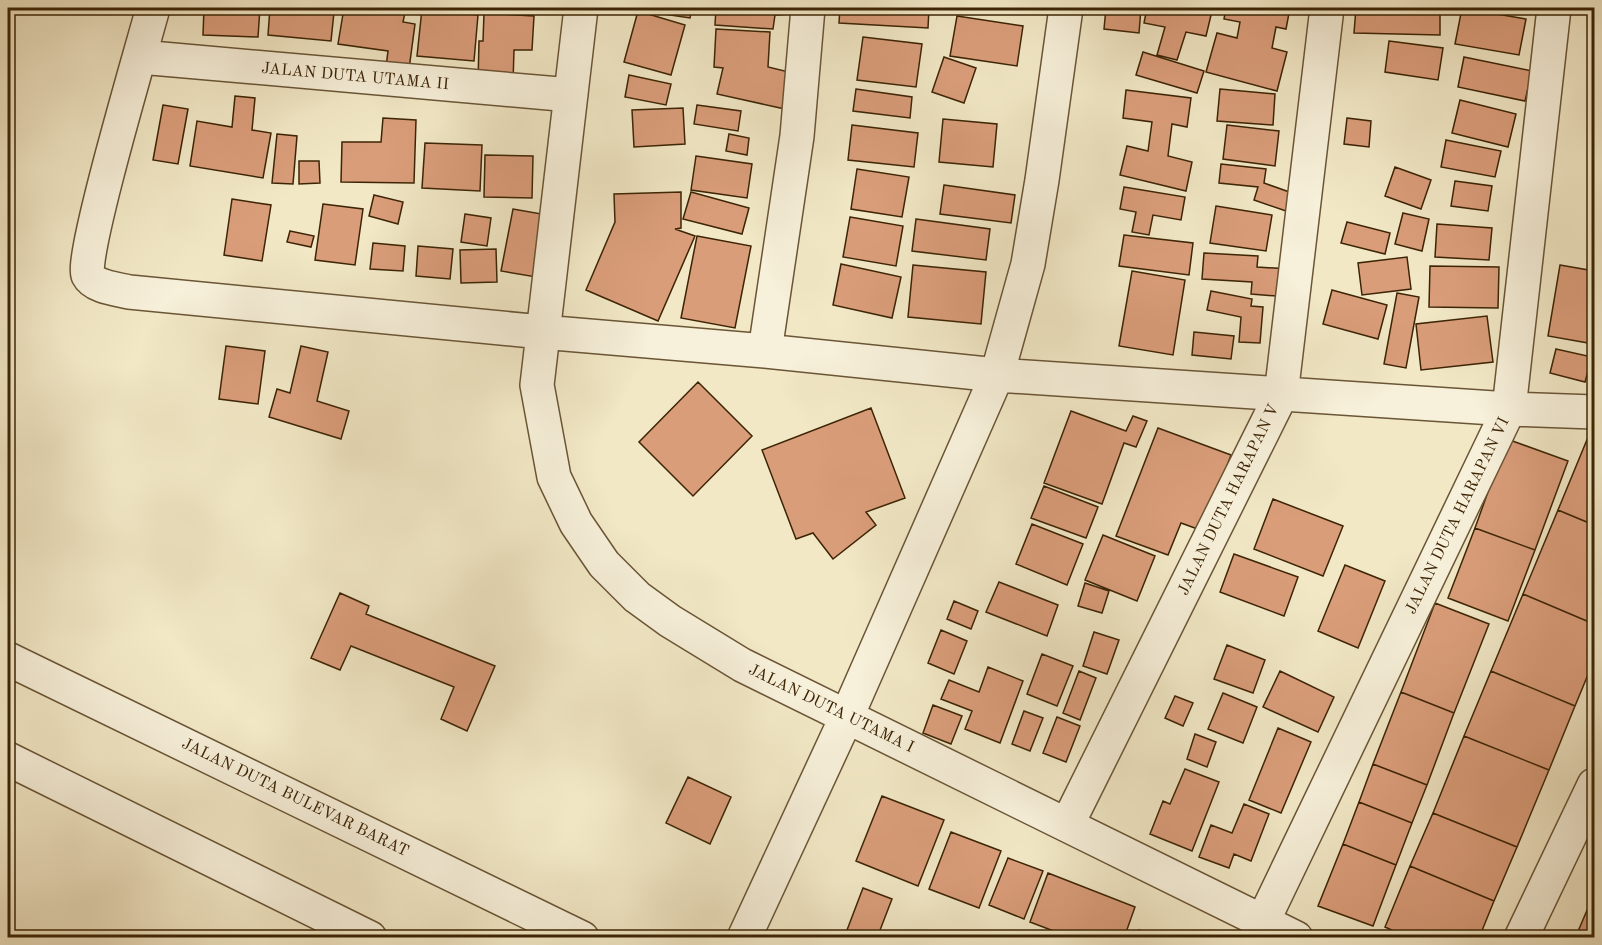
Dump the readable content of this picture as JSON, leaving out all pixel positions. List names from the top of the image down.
{
  "streets": {
    "street": [
      "JALAN DUTA UTAMA II",
      "JALAN DUTA HARAPAN V",
      "JALAN DUTA HARAPAN VI",
      "JALAN DUTA UTAMA I",
      "JALAN DUTA BULEVAR BARAT"
    ]
  },
  "crossings": [
    ["JALAN DUTA UTAMA II", "JALAN DUTA UTAMA I"],
    ["JALAN DUTA HARAPAN V", "JALAN DUTA UTAMA I"],
    ["JALAN DUTA HARAPAN VI", "JALAN DUTA UTAMA I"]
  ]
}
